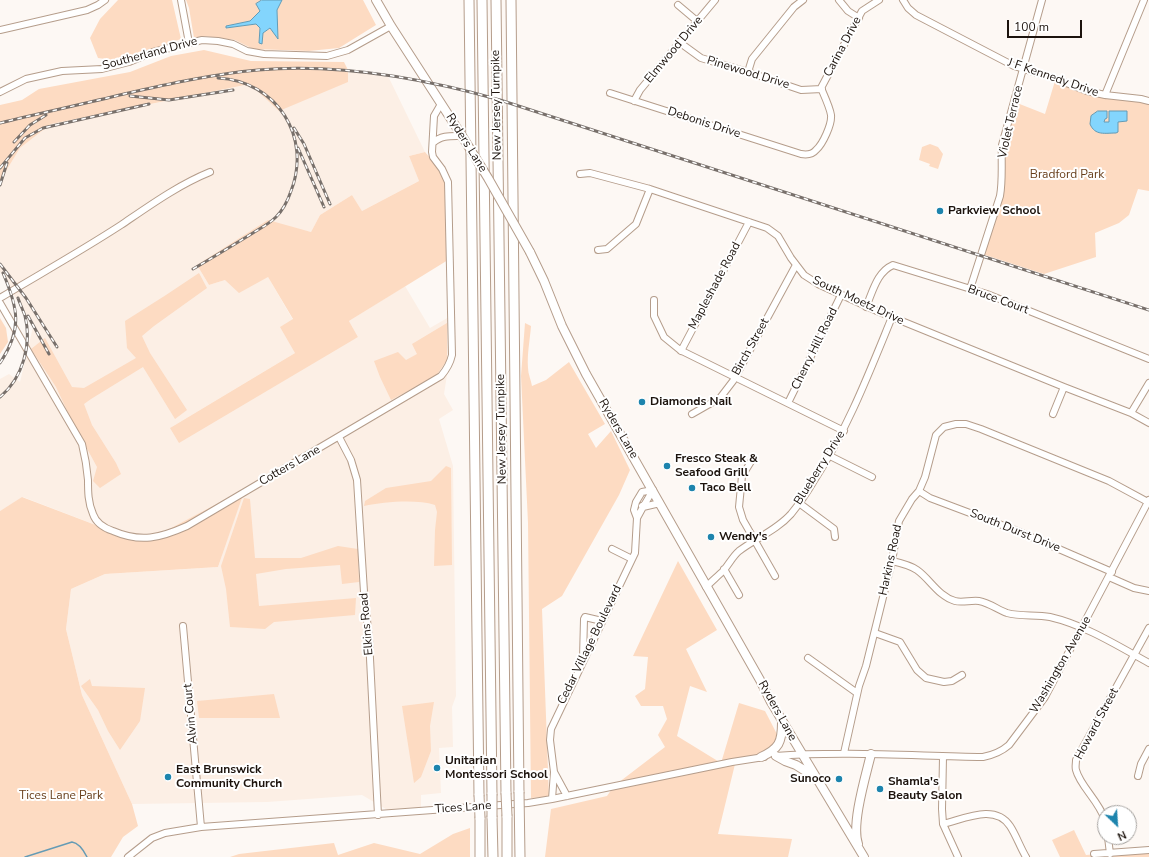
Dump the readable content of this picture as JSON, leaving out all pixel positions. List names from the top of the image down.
{
  "streets": {
    "highway": ["New Jersey Turnpike"],
    "main road": ["Ryders Lane"],
    "street": [
      "Carina Drive",
      "Elmwood Drive",
      "Southerland Drive",
      "Pinewood Drive",
      "J F Kennedy Drive",
      "Violet Terrace",
      "Debonis Drive",
      "Mapleshade Road",
      "Bruce Court",
      "South Moetz Drive",
      "Birch Street",
      "Cherry Hill Road",
      "Cotters Lane",
      "Blueberry Drive",
      "South Durst Drive",
      "Harkins Road",
      "Elkins Road",
      "Cedar Village Boulevard",
      "Washington Avenue",
      "Alvin Court",
      "Howard Street",
      "Tices Lane"
    ]
  },
  "crossings": [
    ["Carina Drive", "Pinewood Drive"],
    ["Carina Drive", "Debonis Drive"],
    ["Elmwood Drive", "Pinewood Drive"],
    ["Elmwood Drive", "Debonis Drive"],
    ["Southerland Drive", "Ryders Lane"],
    ["J F Kennedy Drive", "Violet Terrace"],
    ["Violet Terrace", "Bruce Court"],
    ["Ryders Lane", "Cotters Lane"],
    ["Ryders Lane", "Blueberry Drive"],
    ["Ryders Lane", "Cedar Village Boulevard"],
    ["Ryders Lane", "Washington Avenue"],
    ["Ryders Lane", "Tices Lane"],
    ["Mapleshade Road", "South Moetz Drive"],
    ["Bruce Court", "South Moetz Drive"],
    ["South Moetz Drive", "Birch Street"],
    ["South Moetz Drive", "Cherry Hill Road"],
    ["South Moetz Drive", "Blueberry Drive"],
    ["Cotters Lane", "Elkins Road"],
    ["South Durst Drive", "Harkins Road"],
    ["South Durst Drive", "Washington Avenue"],
    ["Harkins Road", "Washington Avenue"],
    ["Elkins Road", "Tices Lane"],
    ["Cedar Village Boulevard", "Tices Lane"],
    ["Washington Avenue", "Tices Lane"],
    ["Alvin Court", "Tices Lane"]
  ],
  "parks": ["Bradford Park", "Tices Lane Park"],
  "places": [
    "Parkview School",
    "Diamonds Nail",
    "Fresco Steak & Seafood Grill",
    "Taco Bell",
    "Wendy's",
    "Unitarian Montessori School",
    "East Brunswick Community Church",
    "Sunoco",
    "Shamla's Beauty Salon"
  ],
  "scale_bar": "100 m",
  "north": "bottom right"
}
